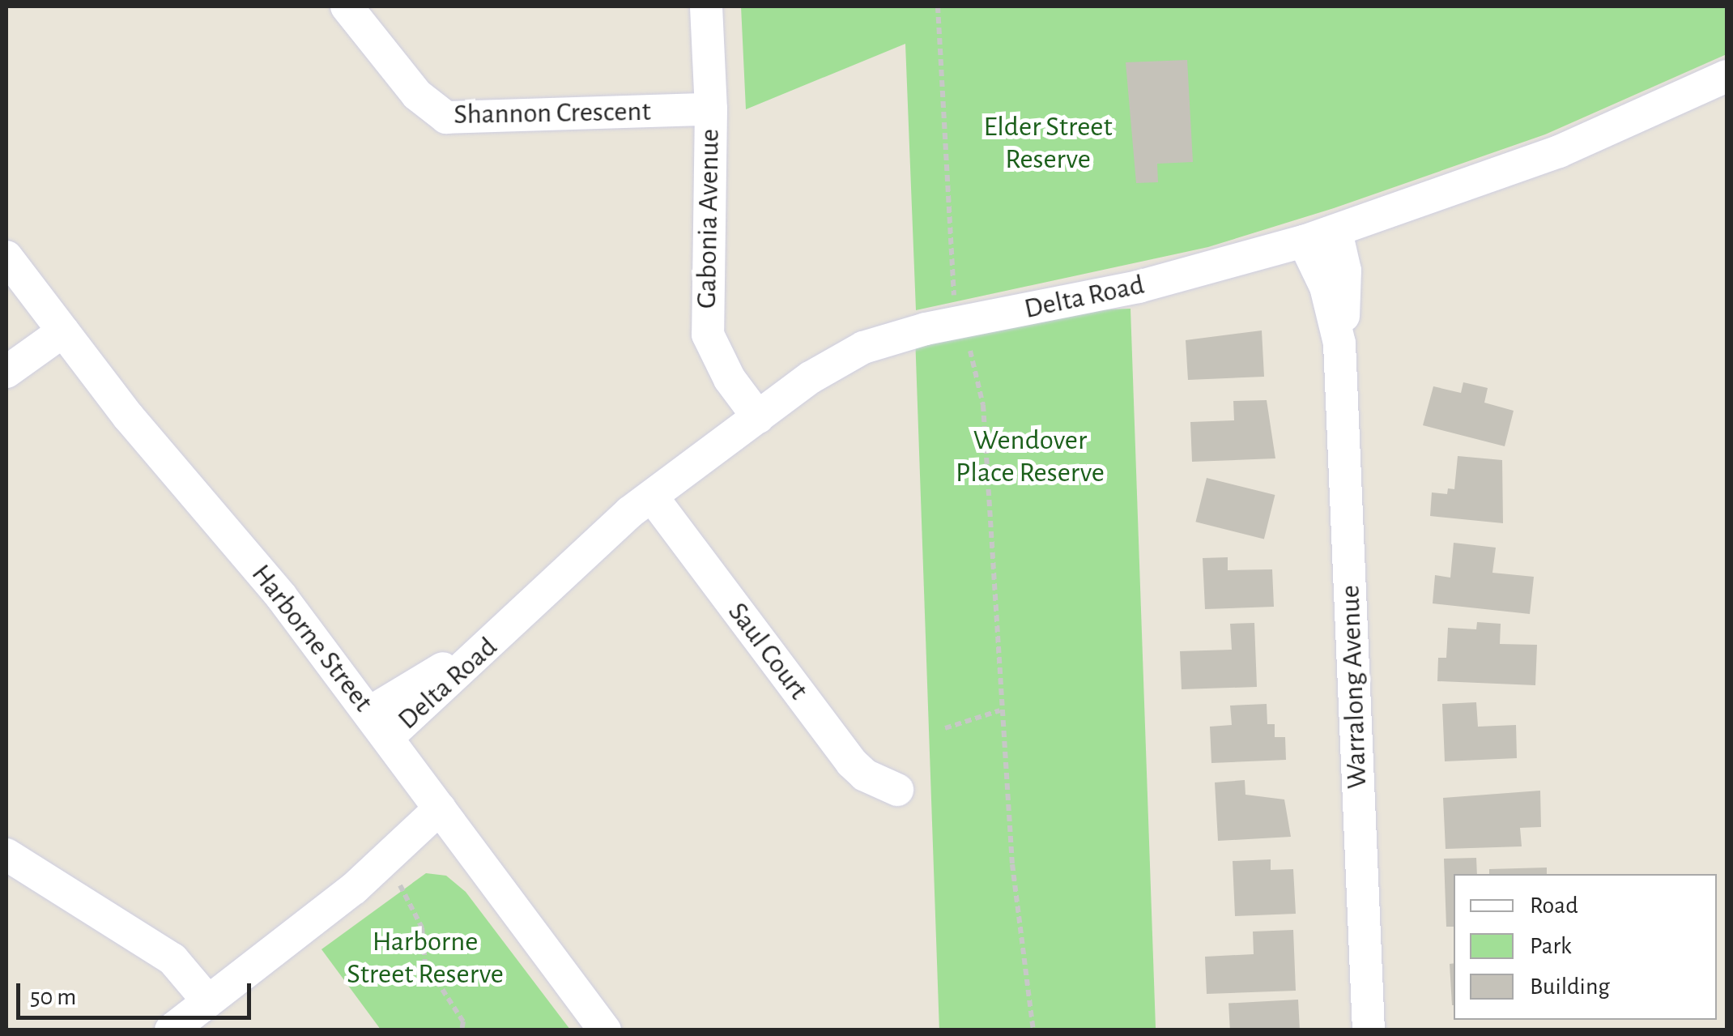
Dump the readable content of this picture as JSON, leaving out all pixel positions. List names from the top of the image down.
{
  "streets": {
    "street": [
      "Shannon Crescent",
      "Gabonia Avenue",
      "Delta Road",
      "Harborne Street",
      "Saul Court",
      "Warralong Avenue"
    ]
  },
  "crossings": [
    ["Shannon Crescent", "Gabonia Avenue"],
    ["Gabonia Avenue", "Delta Road"],
    ["Delta Road", "Harborne Street"],
    ["Delta Road", "Saul Court"],
    ["Delta Road", "Warralong Avenue"]
  ],
  "parks": ["Elder Street Reserve", "Wendover Place Reserve", "Harborne Street Reserve"],
  "legend": ["Road", "Park", "Building"],
  "scale_bar": "50 m"
}
